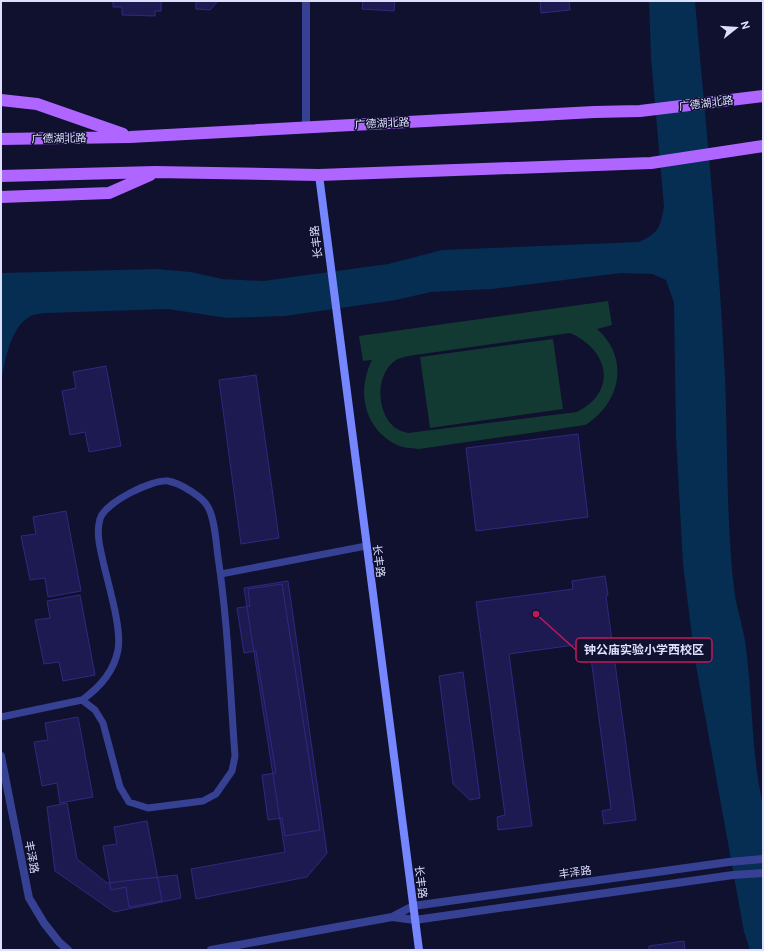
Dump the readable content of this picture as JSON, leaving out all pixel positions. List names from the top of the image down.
{
  "streets": {
    "main road": ["广德湖北路"],
    "street": ["长丰路", "丰泽路"]
  },
  "crossings": [
    ["长丰路", "丰泽路"]
  ],
  "places": ["钟公庙实验小学西校区"],
  "north": "right"
}
